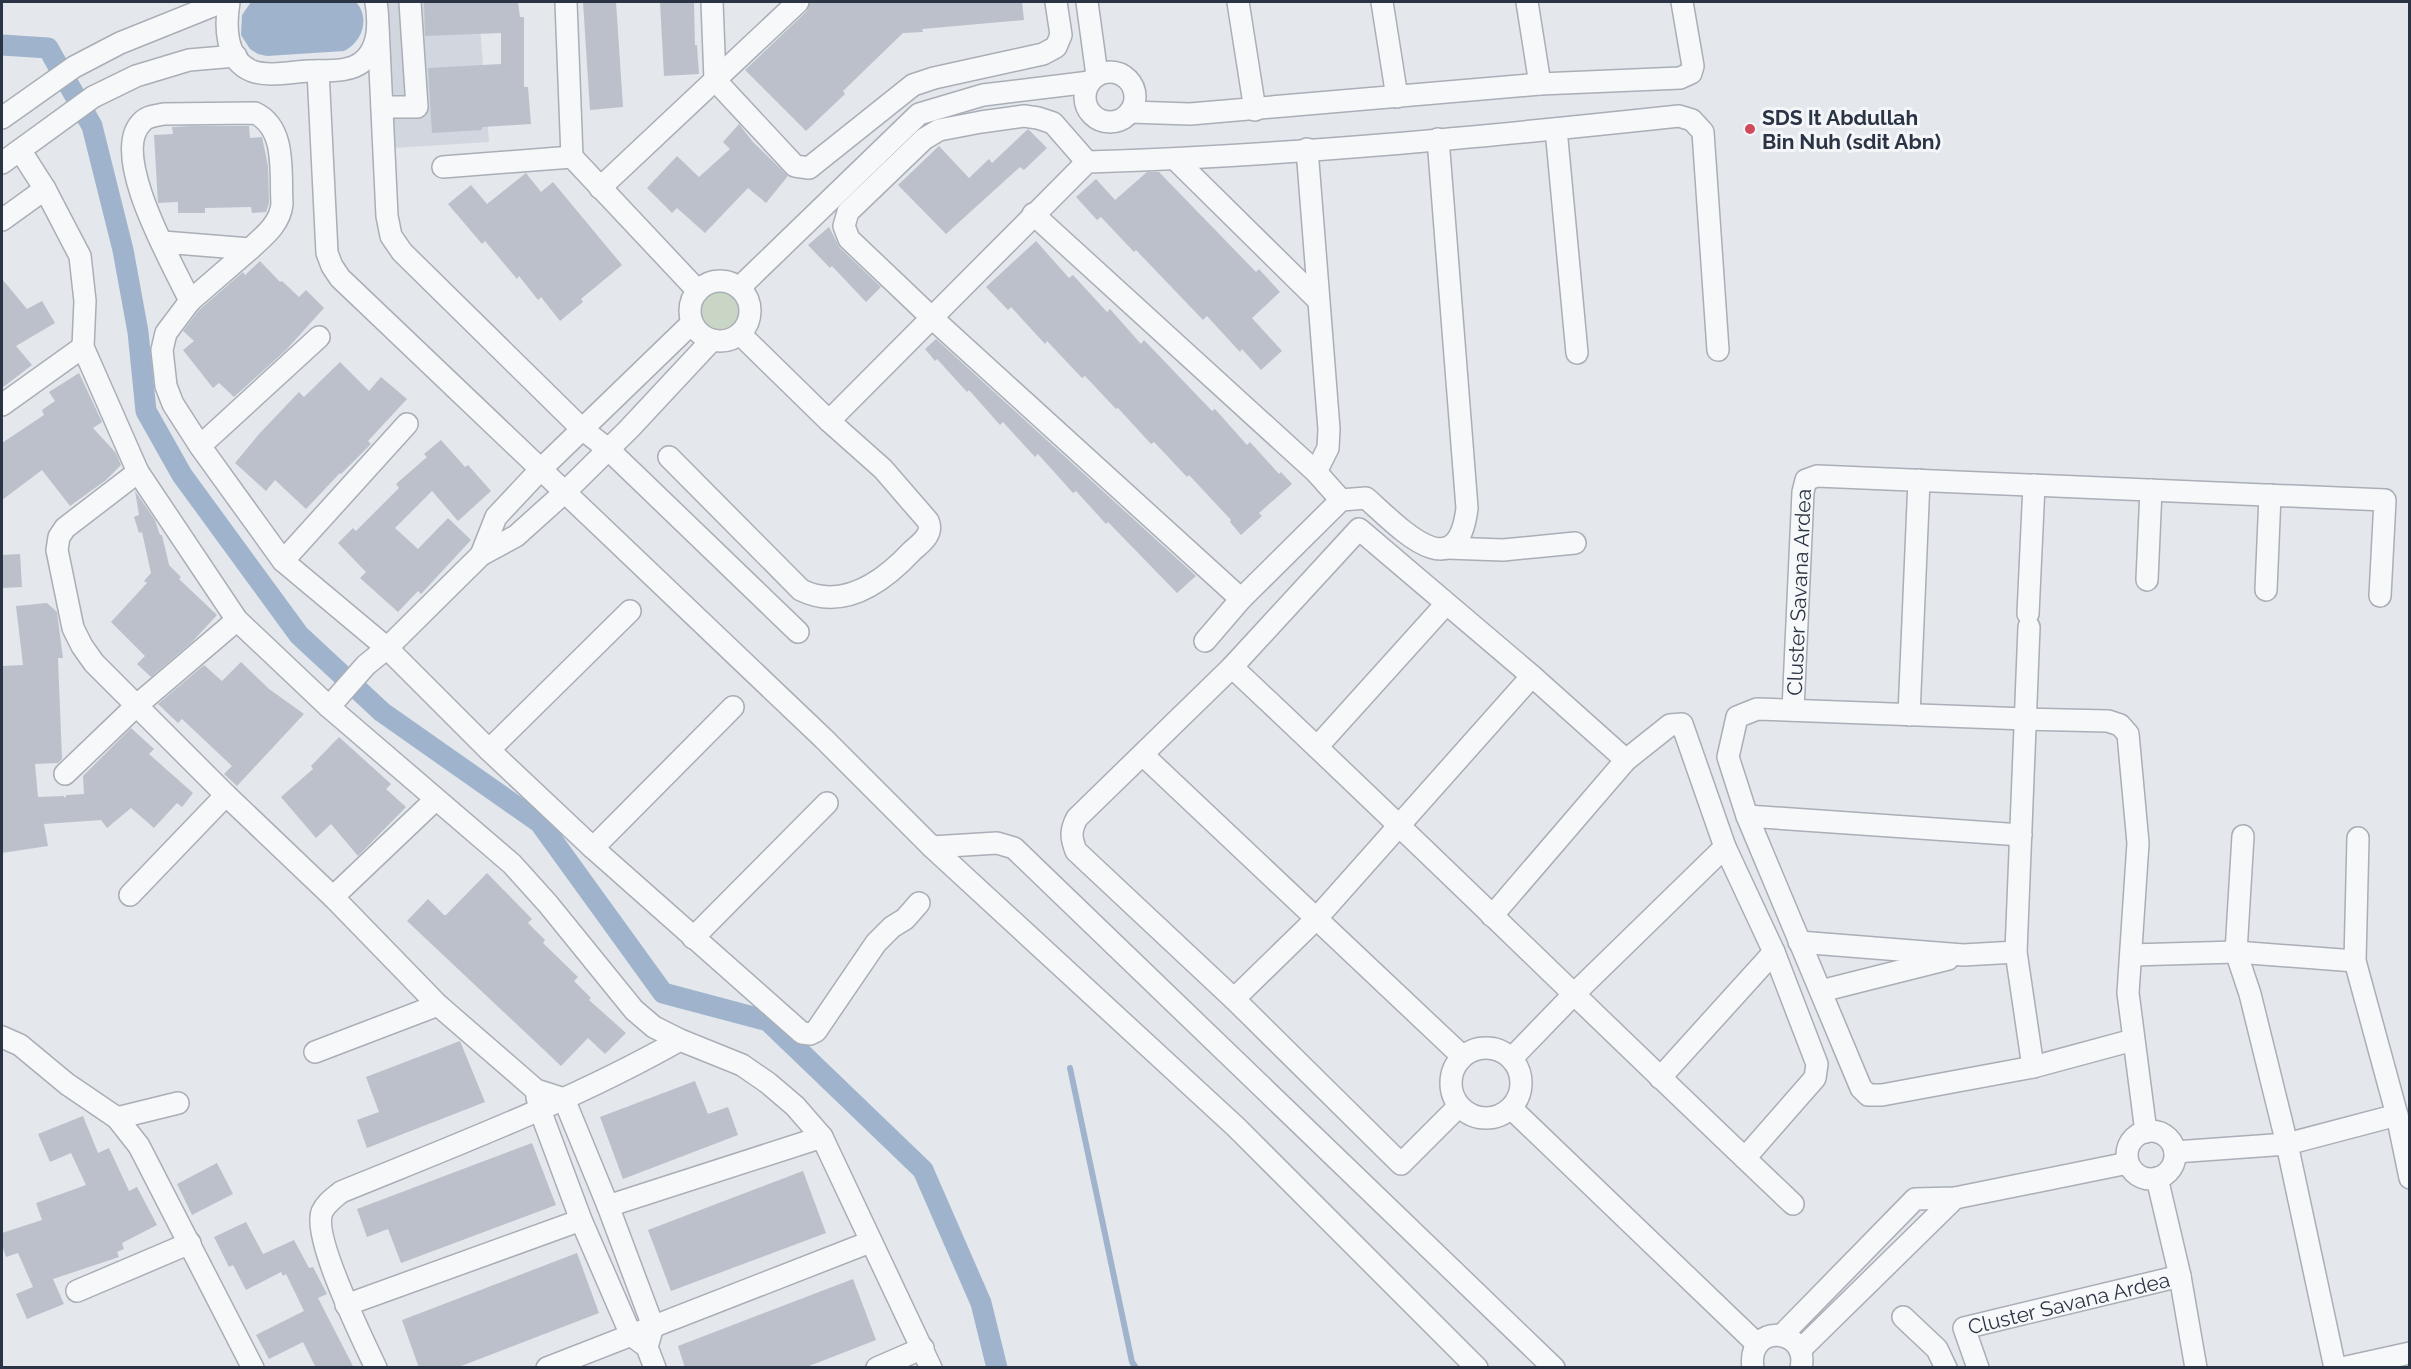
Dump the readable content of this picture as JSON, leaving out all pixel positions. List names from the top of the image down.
{
  "streets": {
    "street": ["Cluster Savana Ardea"]
  },
  "places": ["SDS It Abdullah Bin Nuh (sdit Abn)"]
}
